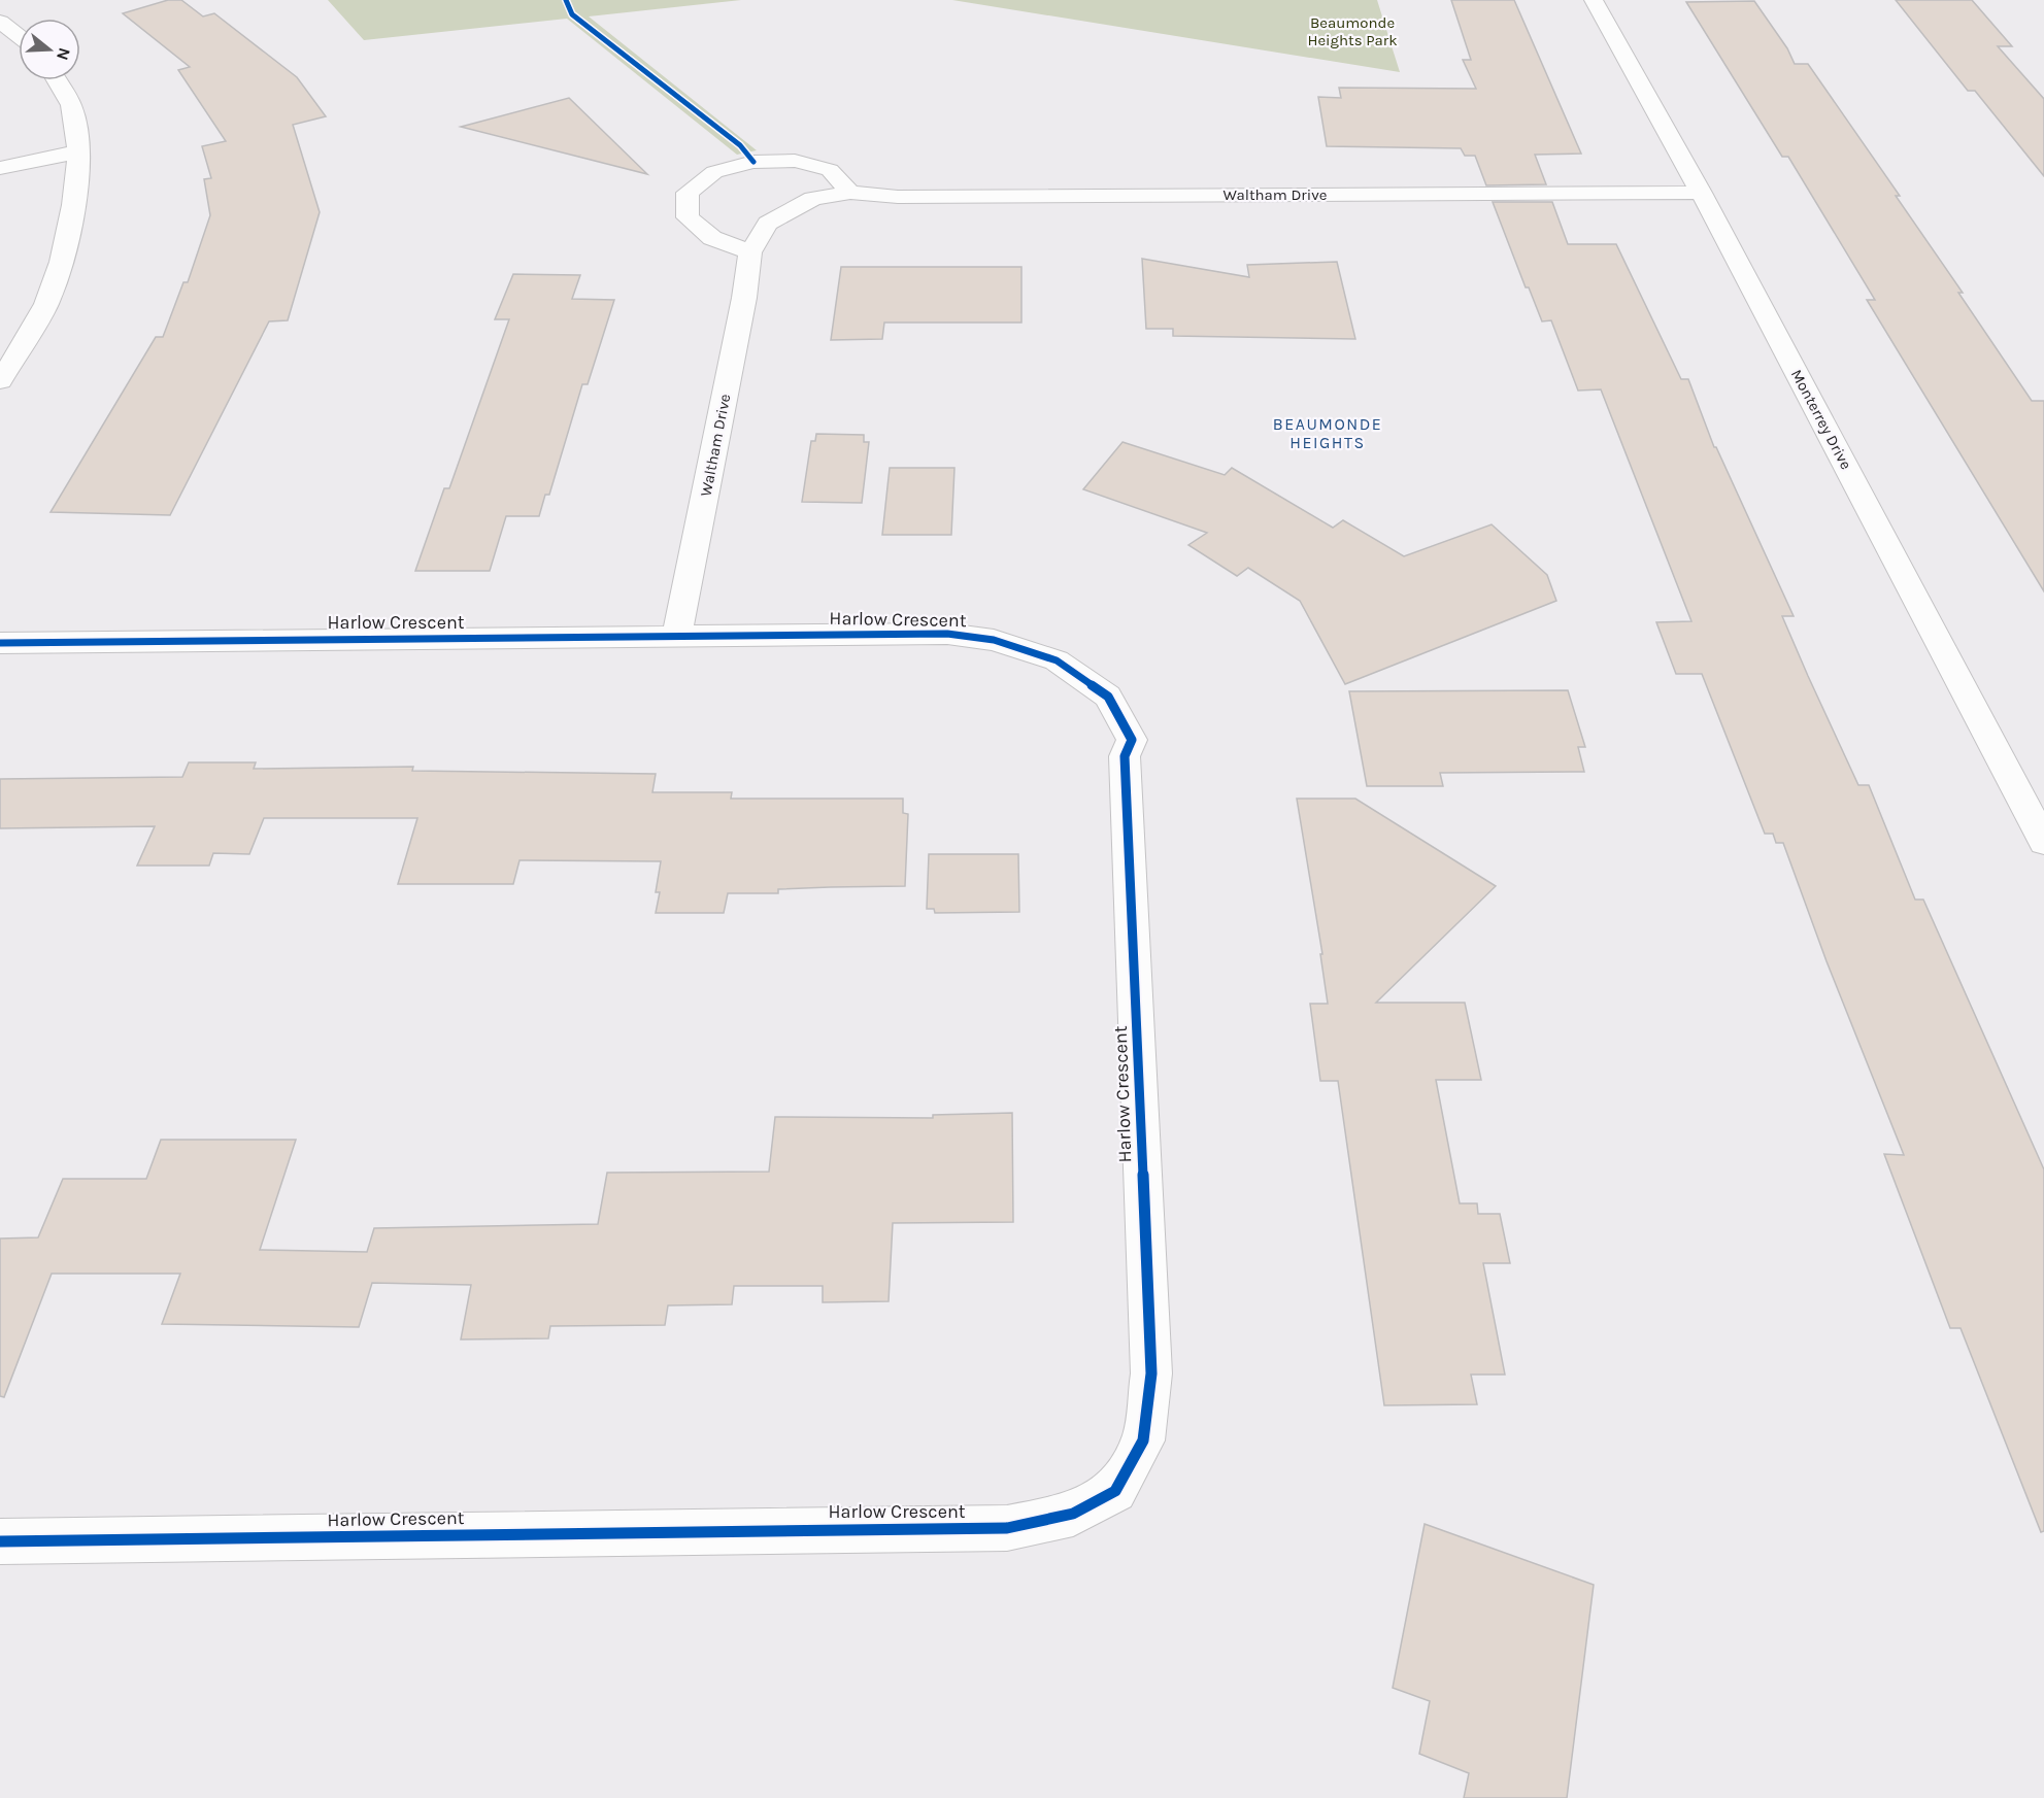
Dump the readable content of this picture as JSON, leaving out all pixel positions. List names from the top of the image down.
{
  "streets": {
    "street": ["Waltham Drive", "Monterrey Drive", "Harlow Crescent"]
  },
  "crossings": [
    ["Waltham Drive", "Monterrey Drive"],
    ["Waltham Drive", "Harlow Crescent"]
  ],
  "districts": ["BEAUMONDE HEIGHTS"],
  "parks": ["Beaumonde Heights Park"],
  "north": "right"
}
